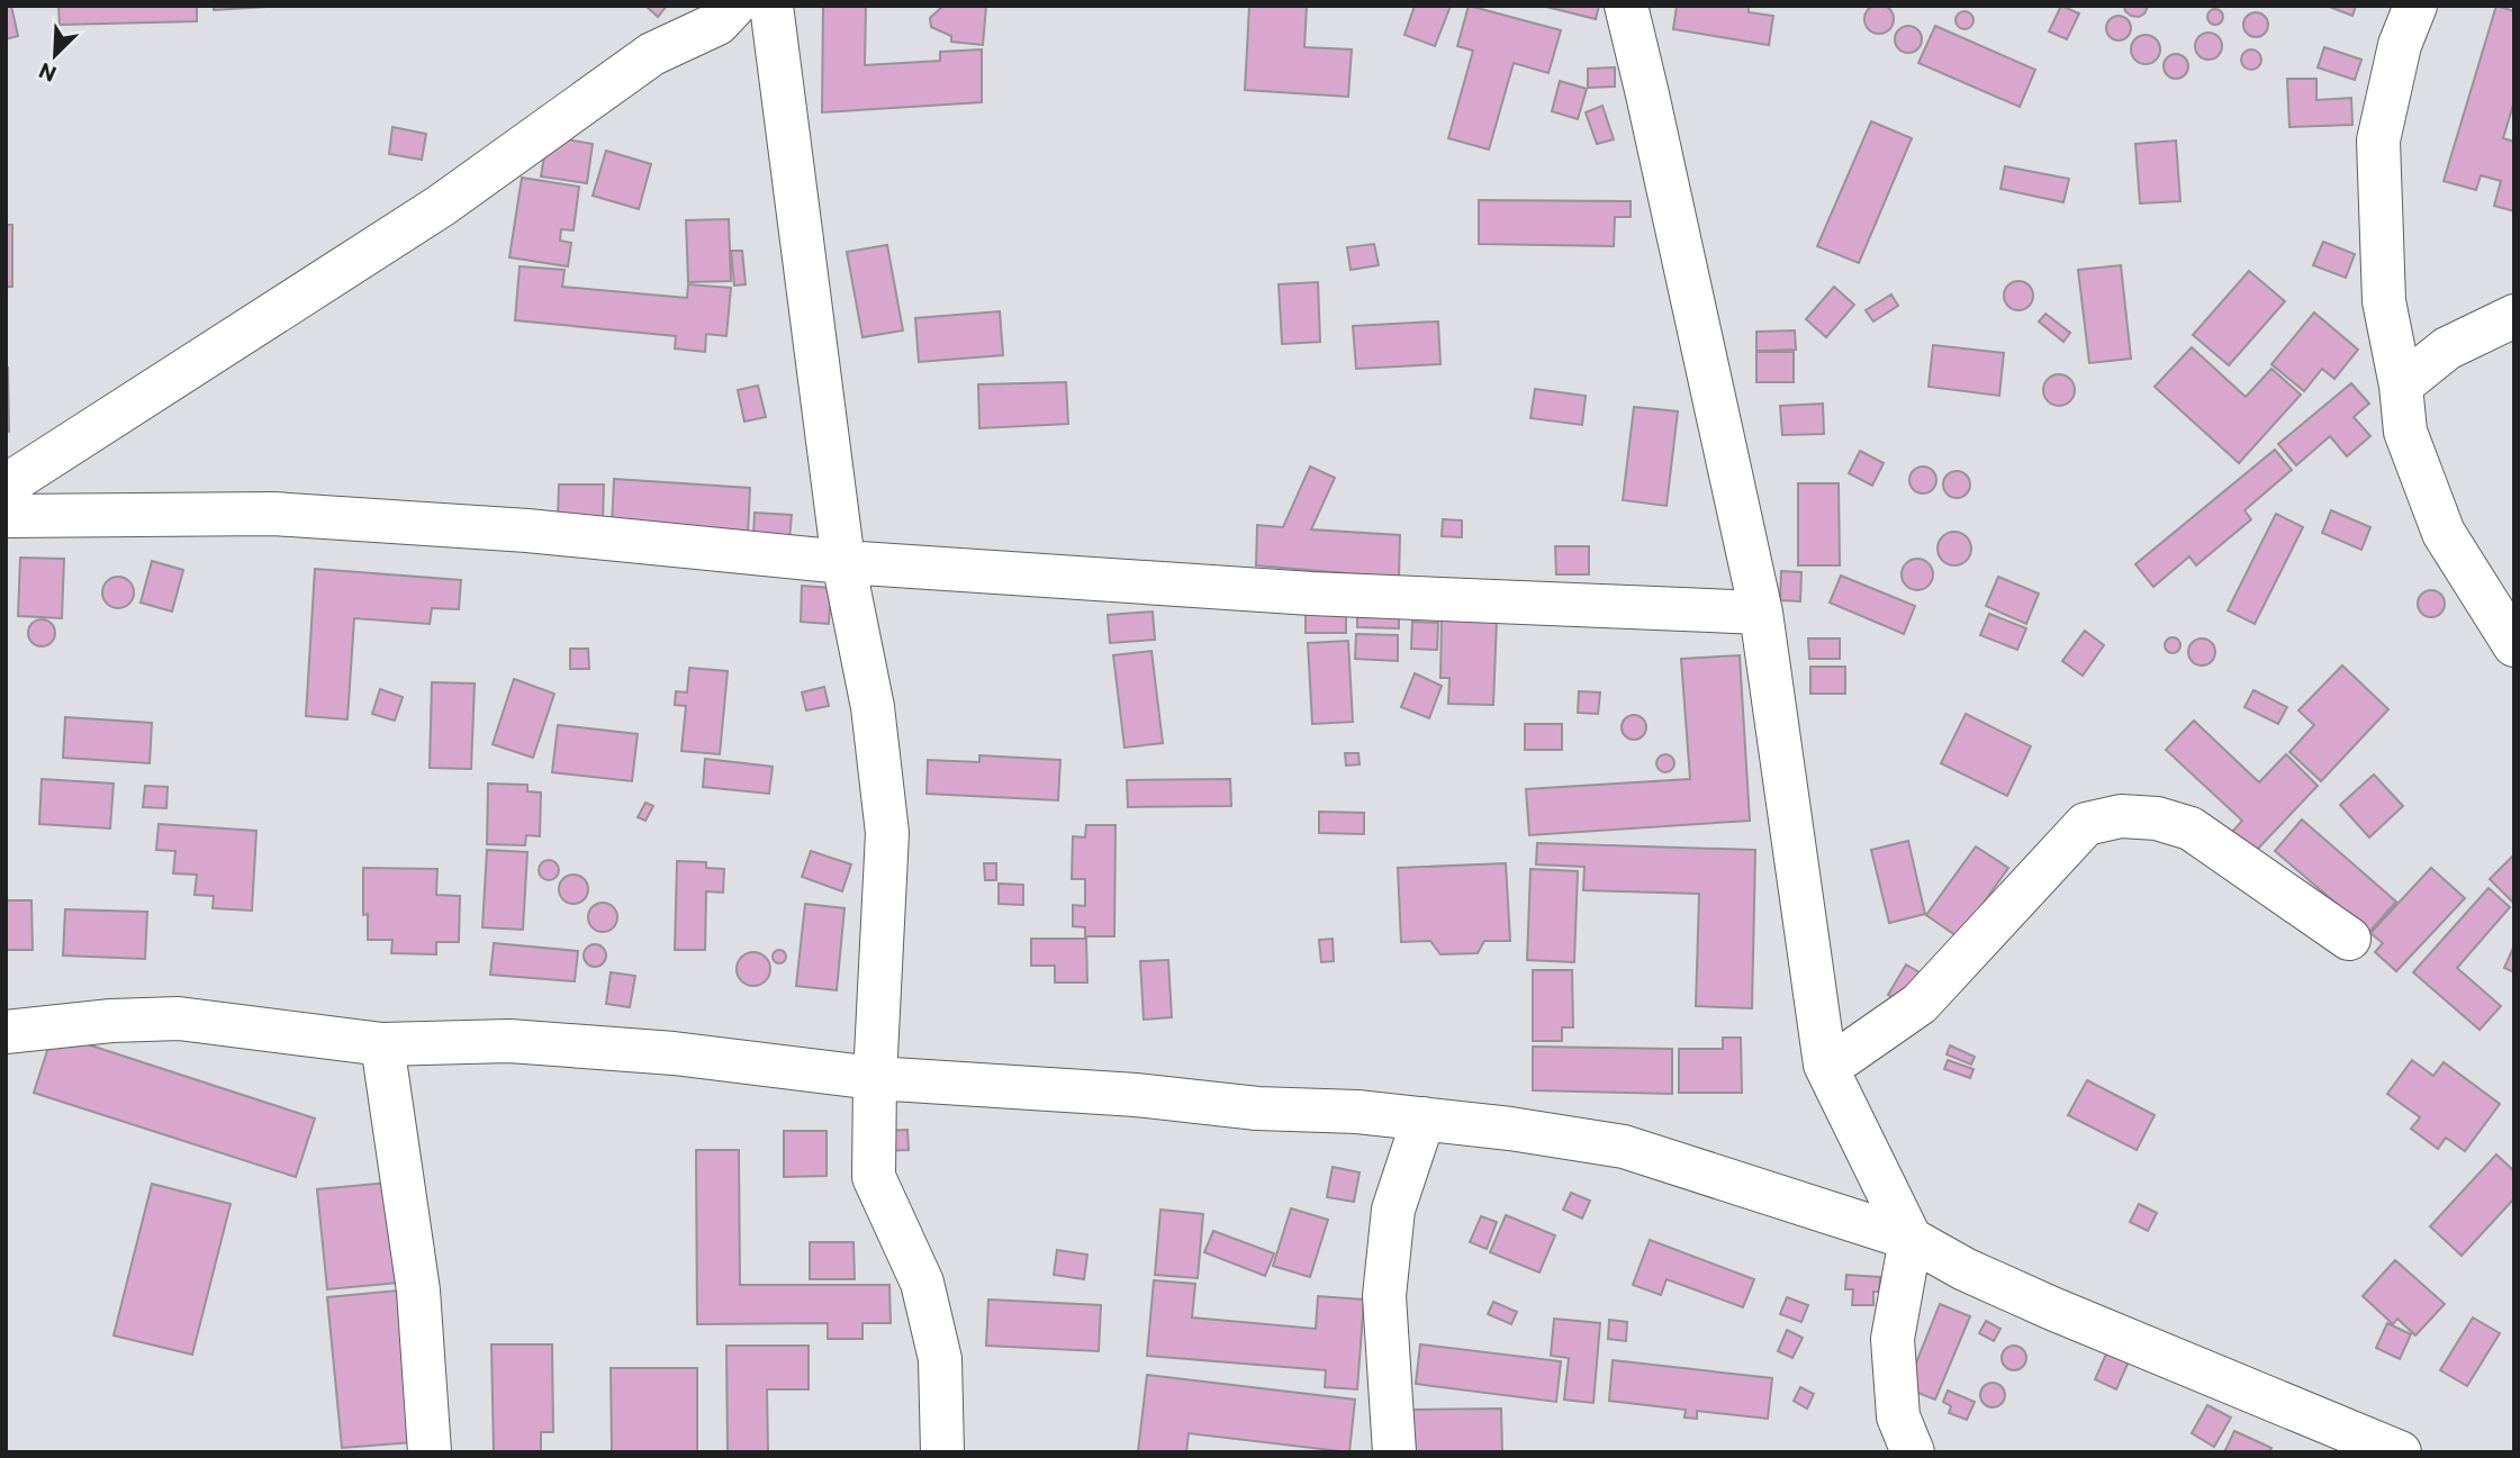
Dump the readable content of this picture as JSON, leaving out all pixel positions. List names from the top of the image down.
{
  "north": "bottom left"
}
